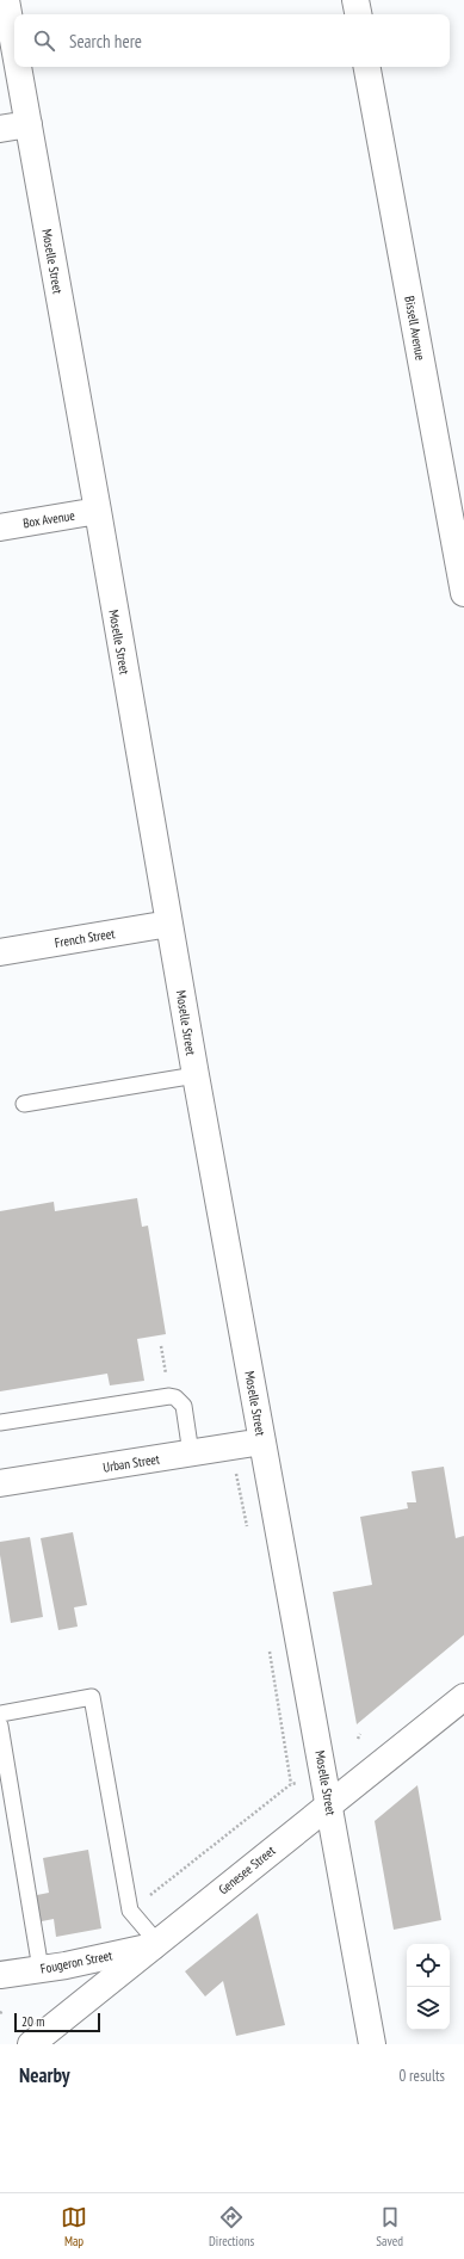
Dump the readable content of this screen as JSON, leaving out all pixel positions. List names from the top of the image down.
{
  "streets": {
    "street": [
      "Moselle Street",
      "Bissell Avenue",
      "Box Avenue",
      "French Street",
      "Urban Street",
      "Genesee Street",
      "Fougeron Street"
    ]
  },
  "crossings": [
    ["Moselle Street", "Box Avenue"],
    ["Moselle Street", "French Street"],
    ["Moselle Street", "Urban Street"],
    ["Moselle Street", "Genesee Street"],
    ["Genesee Street", "Fougeron Street"]
  ],
  "scale_bar": "20 m",
  "page": {
    "search": "Search here",
    "scale": "20 m",
    "heading": ["Nearby", "0 results"],
    "nav": ["Map", "Directions", "Saved"]
  }
}
